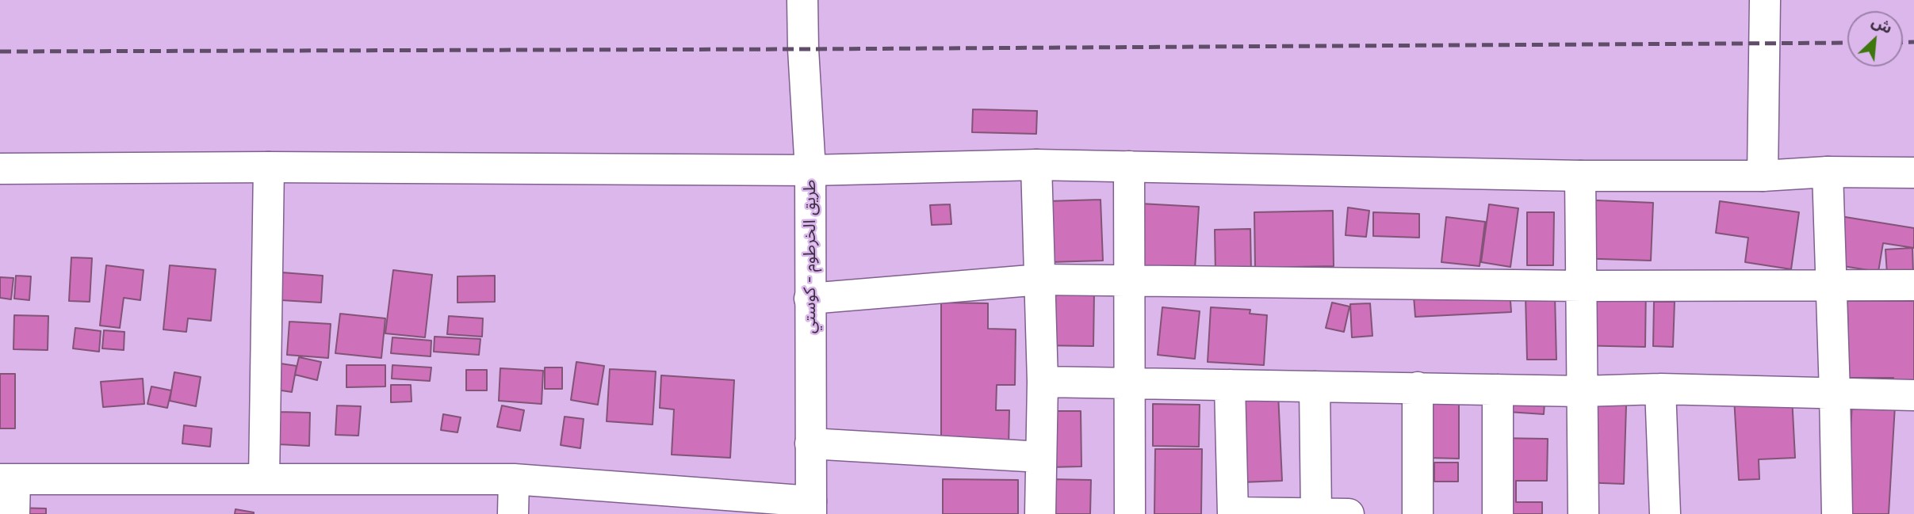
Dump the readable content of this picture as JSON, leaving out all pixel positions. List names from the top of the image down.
{
  "streets": {
    "main road": ["طريق الخرطوم - كوستي"]
  },
  "north": "top right"
}
